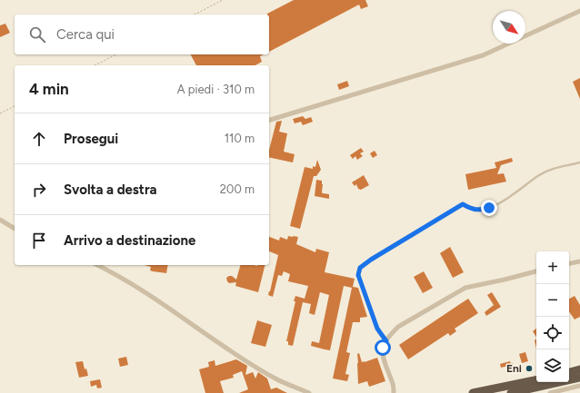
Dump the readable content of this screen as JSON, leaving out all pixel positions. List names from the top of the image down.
{
  "places": ["Eni"],
  "north": "bottom right",
  "page": {
    "search": "Cerca qui",
    "heading": ["4 min", "A piedi · 310 m"],
    "list": [
      ["Prosegui", "110 m"],
      ["Svolta a destra", "200 m"],
      "Arrivo a destinazione"
    ],
    "map_buttons": ["+", "−"]
  }
}
